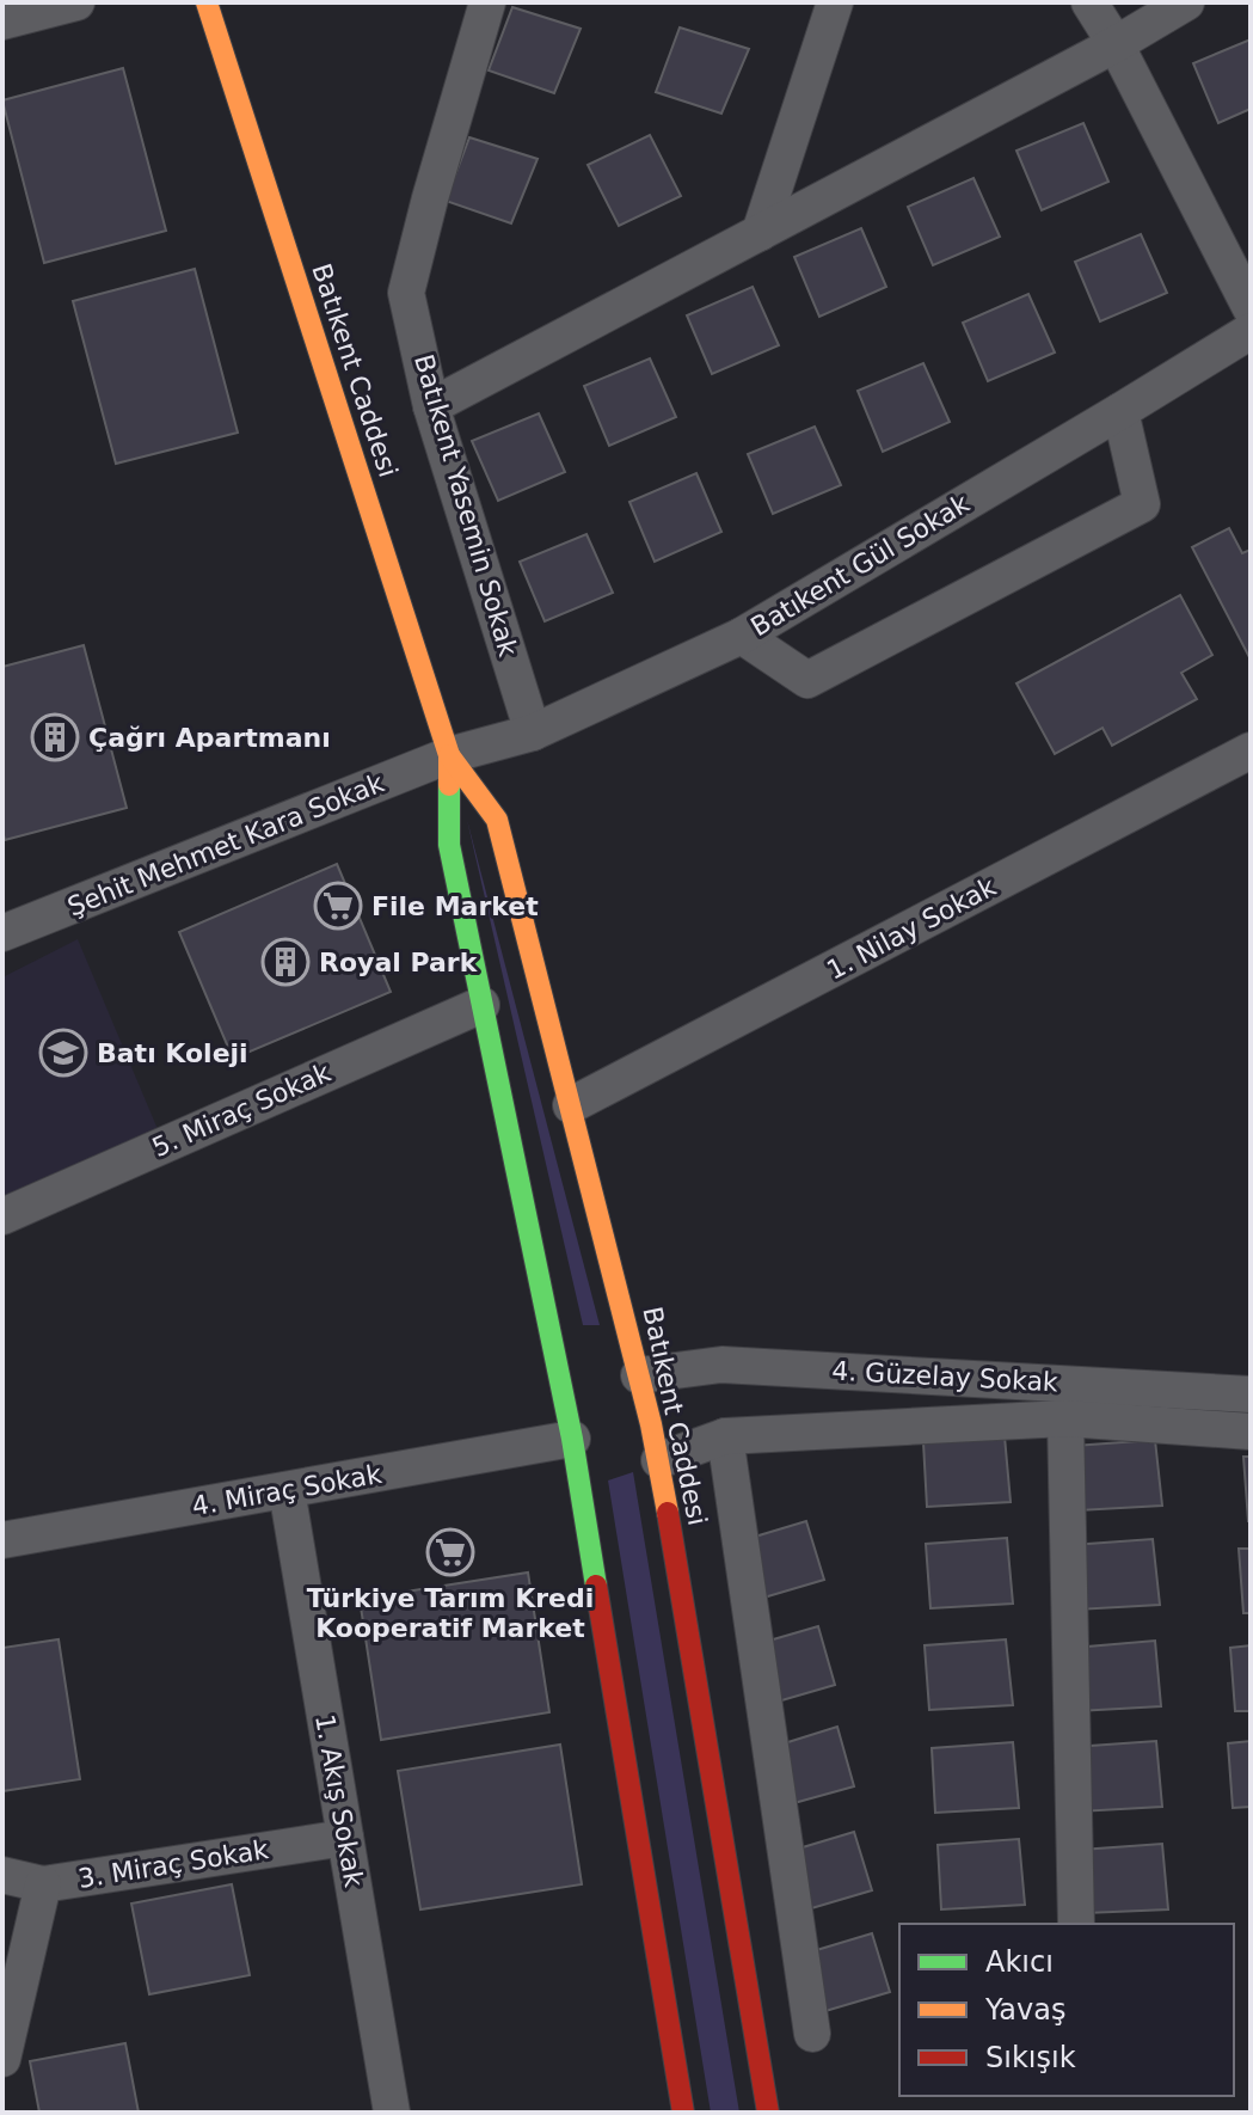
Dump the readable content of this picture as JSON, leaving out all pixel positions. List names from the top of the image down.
{
  "streets": {
    "street": [
      "Batıkent Caddesi",
      "Batıkent Yasemin Sokak",
      "Batıkent Gül Sokak",
      "Şehit Mehmet Kara Sokak",
      "1. Nilay Sokak",
      "5. Miraç Sokak",
      "4. Güzelay Sokak",
      "4. Miraç Sokak",
      "1. Akış Sokak",
      "3. Miraç Sokak"
    ]
  },
  "crossings": [
    ["Batıkent Caddesi", "Batıkent Gül Sokak"],
    ["Batıkent Caddesi", "Şehit Mehmet Kara Sokak"],
    ["Batıkent Caddesi", "1. Nilay Sokak"],
    ["Batıkent Caddesi", "5. Miraç Sokak"],
    ["Batıkent Caddesi", "4. Güzelay Sokak"],
    ["Batıkent Caddesi", "4. Miraç Sokak"],
    ["Batıkent Yasemin Sokak", "Batıkent Gül Sokak"],
    ["Batıkent Gül Sokak", "Şehit Mehmet Kara Sokak"],
    ["4. Miraç Sokak", "1. Akış Sokak"],
    ["1. Akış Sokak", "3. Miraç Sokak"]
  ],
  "places": {
    "building": ["Çağrı Apartmanı", "Royal Park"],
    "supermarket": ["File Market", "Türkiye Tarım Kredi Kooperatif Market"],
    "school or university": ["Batı Koleji"]
  },
  "legend": ["Akıcı", "Yavaş", "Sıkışık"]
}
